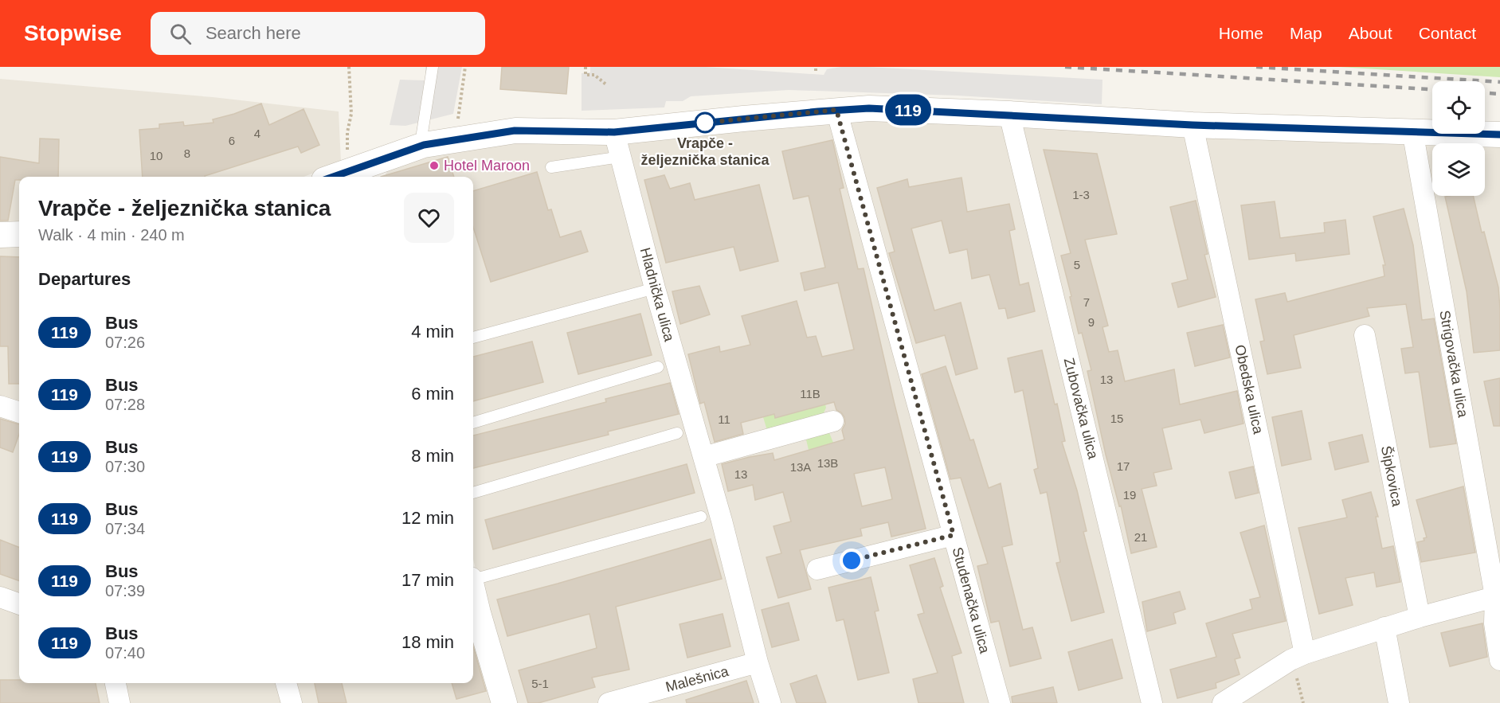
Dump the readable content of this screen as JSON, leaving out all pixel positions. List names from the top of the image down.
{
  "streets": {
    "street": [
      "Hladnička ulica",
      "Strigovačka ulica",
      "Obedska ulica",
      "Zubovačka ulica",
      "Šipkovica",
      "Studenačka ulica",
      "Malešnica"
    ]
  },
  "crossings": [
    ["Hladnička ulica", "Malešnica"]
  ],
  "places": ["Vrapče - željeznička stanica", "Hotel Maroon"],
  "lines": ["bus line 119"],
  "house_numbers": [
    "4",
    "6",
    "8",
    "10",
    "1-3",
    "5",
    "7",
    "9",
    "13",
    "11B",
    "15",
    "11",
    "13B",
    "17",
    "13A",
    "13",
    "19",
    "21",
    "5-1"
  ],
  "page": {
    "header": "Stopwise",
    "search": "Search here",
    "nav": [
      "Home",
      "Map",
      "About",
      "Contact"
    ],
    "on_map": "119",
    "heading": [
      ["Vrapče - željeznička stanica", "Walk · 4 min · 240 m"],
      "Departures"
    ],
    "list": [
      {
        "mark": "119",
        "name": "Bus",
        "note": "07:26",
        "value": "4 min"
      },
      {
        "mark": "119",
        "name": "Bus",
        "note": "07:28",
        "value": "6 min"
      },
      {
        "mark": "119",
        "name": "Bus",
        "note": "07:30",
        "value": "8 min"
      },
      {
        "mark": "119",
        "name": "Bus",
        "note": "07:34",
        "value": "12 min"
      },
      {
        "mark": "119",
        "name": "Bus",
        "note": "07:39",
        "value": "17 min"
      },
      {
        "mark": "119",
        "name": "Bus",
        "note": "07:40",
        "value": "18 min"
      }
    ]
  }
}
